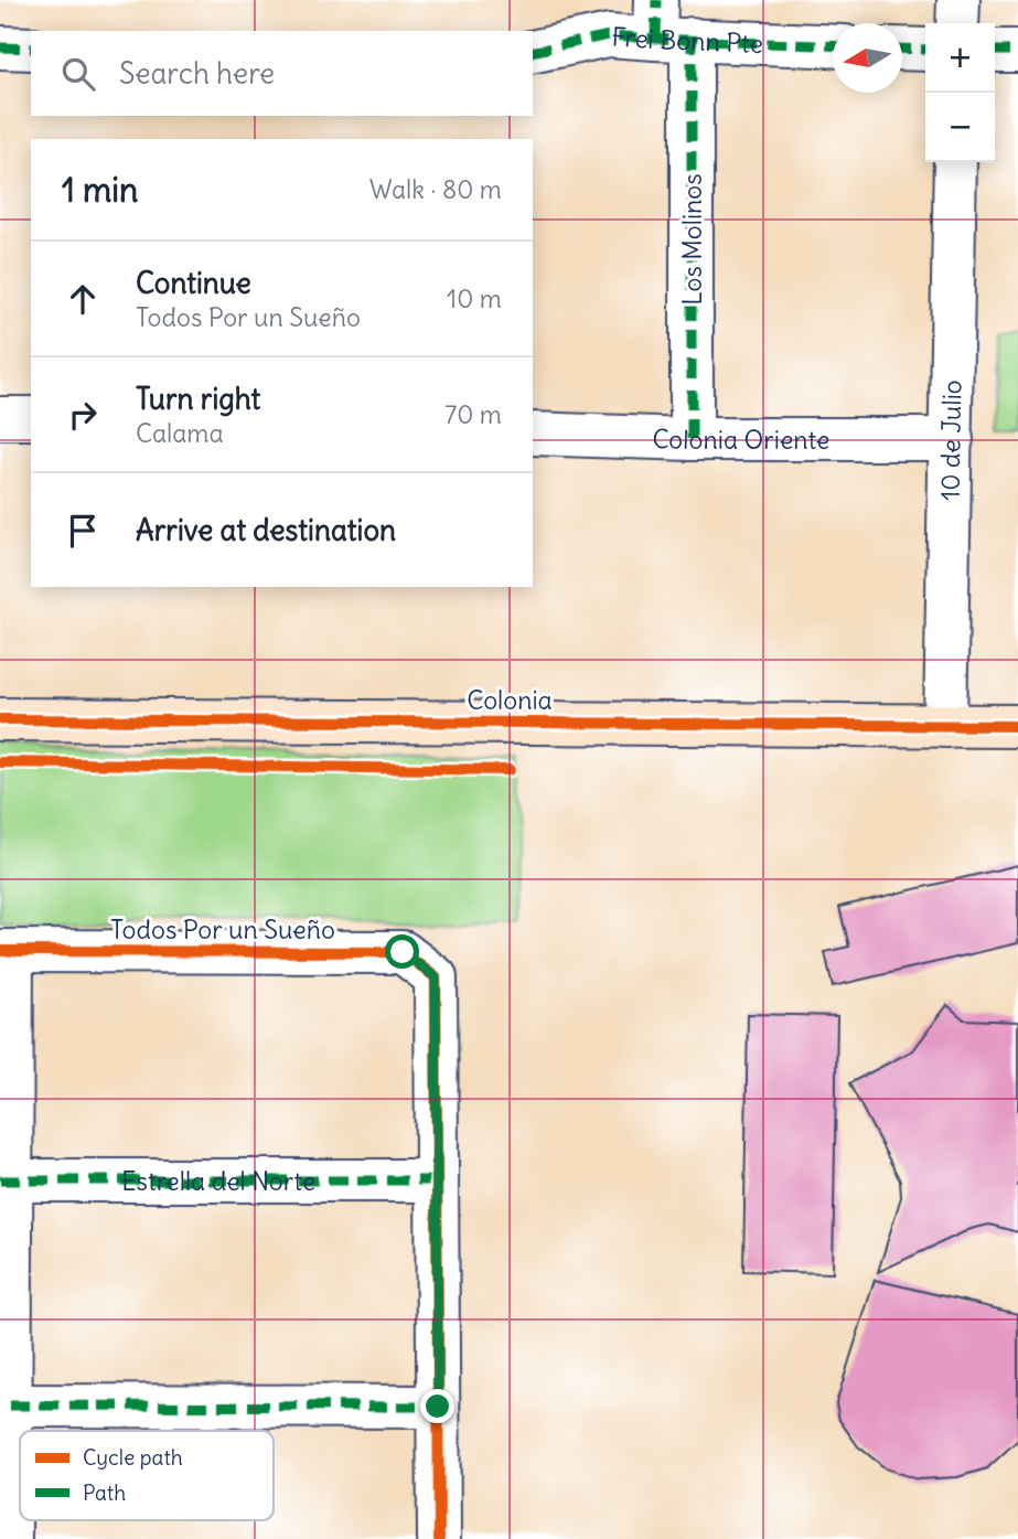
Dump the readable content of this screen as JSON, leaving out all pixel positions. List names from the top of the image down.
{
  "streets": {
    "street": [
      "Frei Bonn Pte",
      "Los Molinos",
      "Colonia Oriente",
      "10 de Julio",
      "Colonia",
      "Todos Por un Sueño",
      "Estrella del Norte"
    ]
  },
  "crossings": [
    ["Frei Bonn Pte", "Los Molinos"],
    ["Los Molinos", "Colonia Oriente"],
    ["Colonia Oriente", "10 de Julio"],
    ["10 de Julio", "Colonia"],
    ["Todos Por un Sueño", "Estrella del Norte"]
  ],
  "legend": ["Cycle path", "Path"],
  "north": "left",
  "page": {
    "map_buttons": ["+", "−"],
    "search": "Search here",
    "heading": ["1 min", "Walk · 80 m"],
    "list": [
      ["Continue", "Todos Por un Sueño", "10 m"],
      ["Turn right", "Calama", "70 m"],
      "Arrive at destination"
    ]
  }
}
